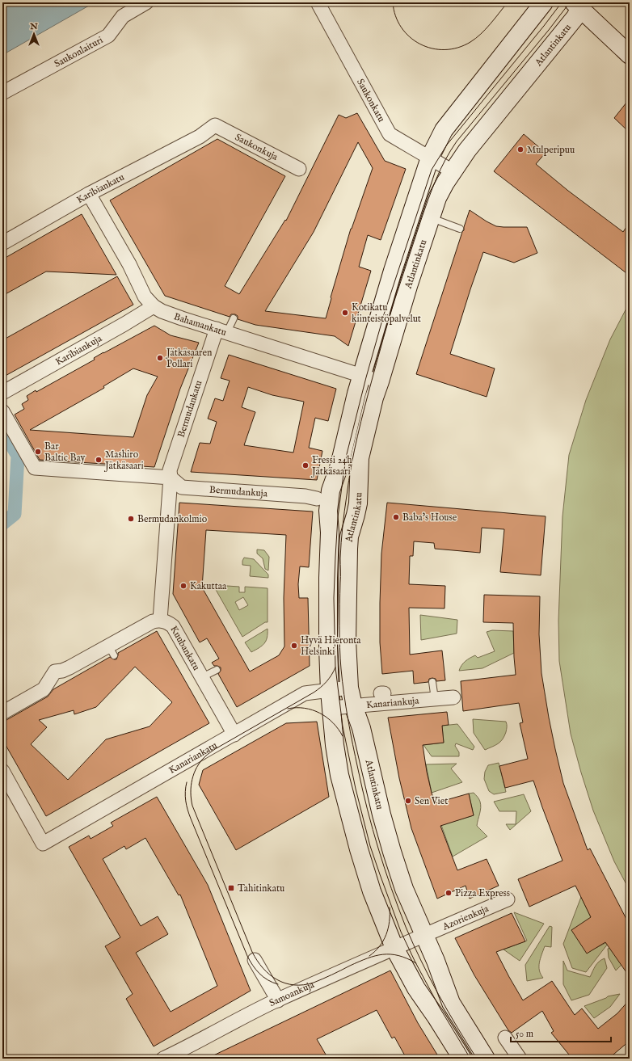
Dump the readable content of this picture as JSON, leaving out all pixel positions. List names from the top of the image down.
{
  "streets": {
    "street": [
      "Atlantinkatu",
      "Saukonlaituri",
      "Saukonkatu",
      "Saukonkuja",
      "Karibiankatu",
      "Bahamankatu",
      "Karibiankuja",
      "Bermudankatu",
      "Bermudankuja",
      "Kuubankatu",
      "Kanariankuja",
      "Kanariankatu",
      "Azorienkuja",
      "Samoankuja"
    ]
  },
  "crossings": [
    ["Atlantinkatu", "Saukonkatu"],
    ["Atlantinkatu", "Bahamankatu"],
    ["Atlantinkatu", "Kanariankuja"],
    ["Atlantinkatu", "Kanariankatu"],
    ["Atlantinkatu", "Azorienkuja"],
    ["Atlantinkatu", "Samoankuja"],
    ["Saukonkuja", "Karibiankatu"],
    ["Karibiankatu", "Bahamankatu"],
    ["Bahamankatu", "Karibiankuja"],
    ["Bahamankatu", "Bermudankatu"],
    ["Bermudankatu", "Bermudankuja"],
    ["Kuubankatu", "Kanariankatu"],
    ["Kanariankuja", "Kanariankatu"],
    ["Azorienkuja", "Samoankuja"]
  ],
  "places": {
    "other": [
      "Mulperipuu",
      "Kotikatu kiinteistöpalvelut",
      "Jätkäsaaren Pollari",
      "Bar Baltic Bay",
      "Mashiro Jätkäsaari",
      "Fressi 24h Jätkäsaari",
      "Baba's House",
      "Bermudankolmio",
      "Kakuttaa",
      "Hyvä Hieronta Helsinki",
      "Sen Viet",
      "Pizza Express"
    ],
    "transit": ["Tahitinkatu"]
  },
  "scale_bar": "50 m",
  "north": "top"
}
